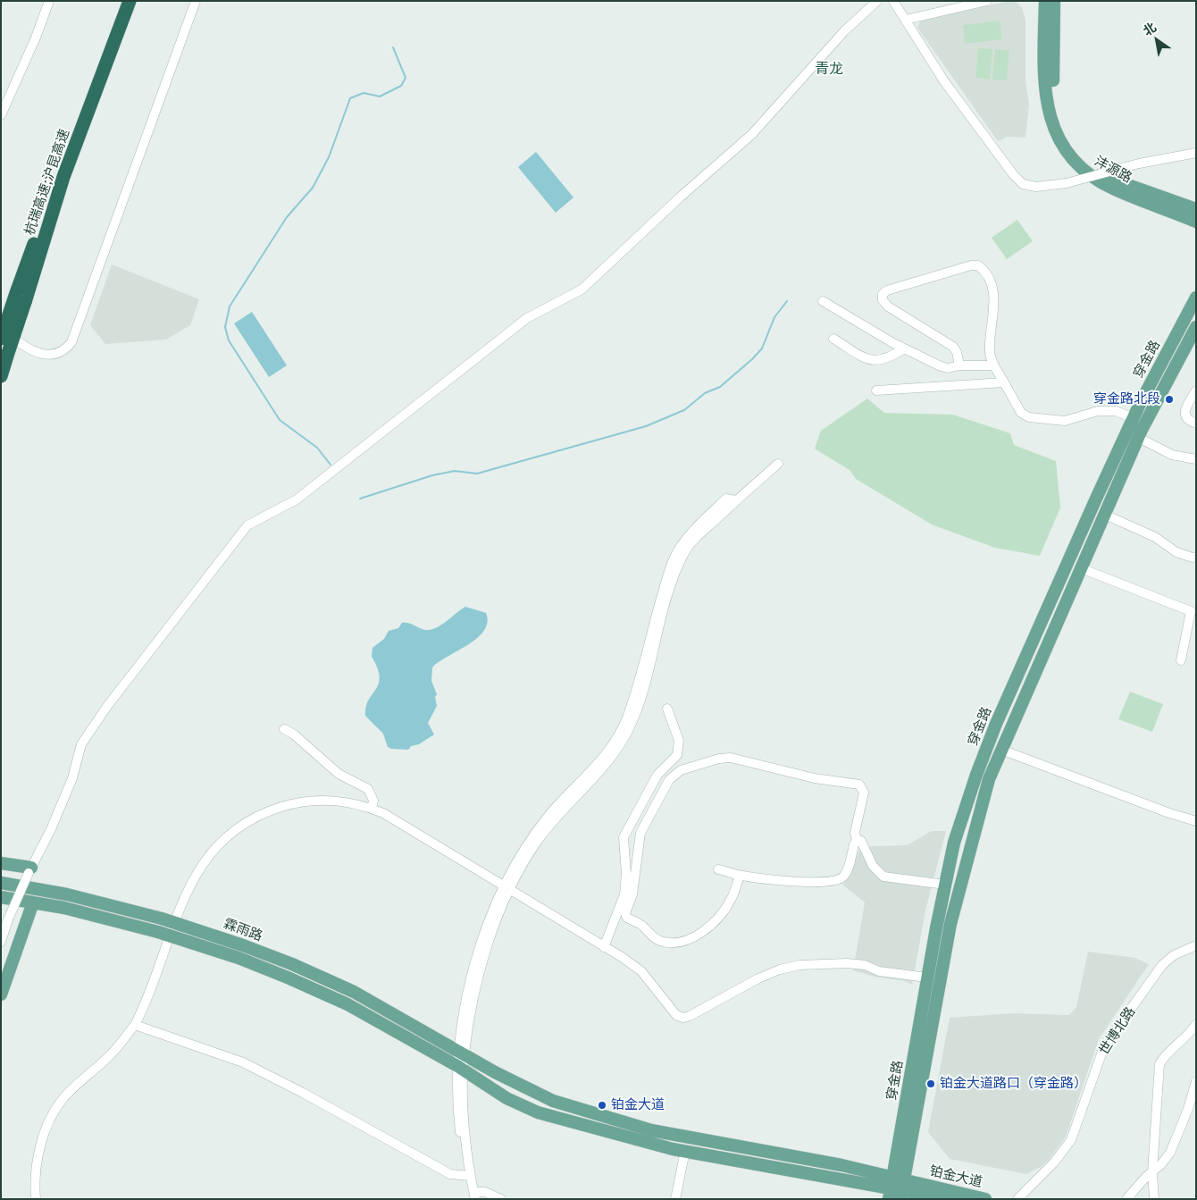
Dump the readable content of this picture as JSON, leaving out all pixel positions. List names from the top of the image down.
{
  "streets": {
    "highway": ["杭瑞高速;沪昆高速"],
    "main road": [
      "沣源路",
      "穿金路",
      "霖雨路",
      "铂金大道"
    ],
    "street": ["世博北路"]
  },
  "crossings": [
    ["穿金路", "铂金大道"],
    ["霖雨路", "铂金大道"]
  ],
  "districts": ["青龙"],
  "places": ["穿金路北段", "铂金大道路口（穿金路）", "铂金大道"],
  "north": "top left"
}
